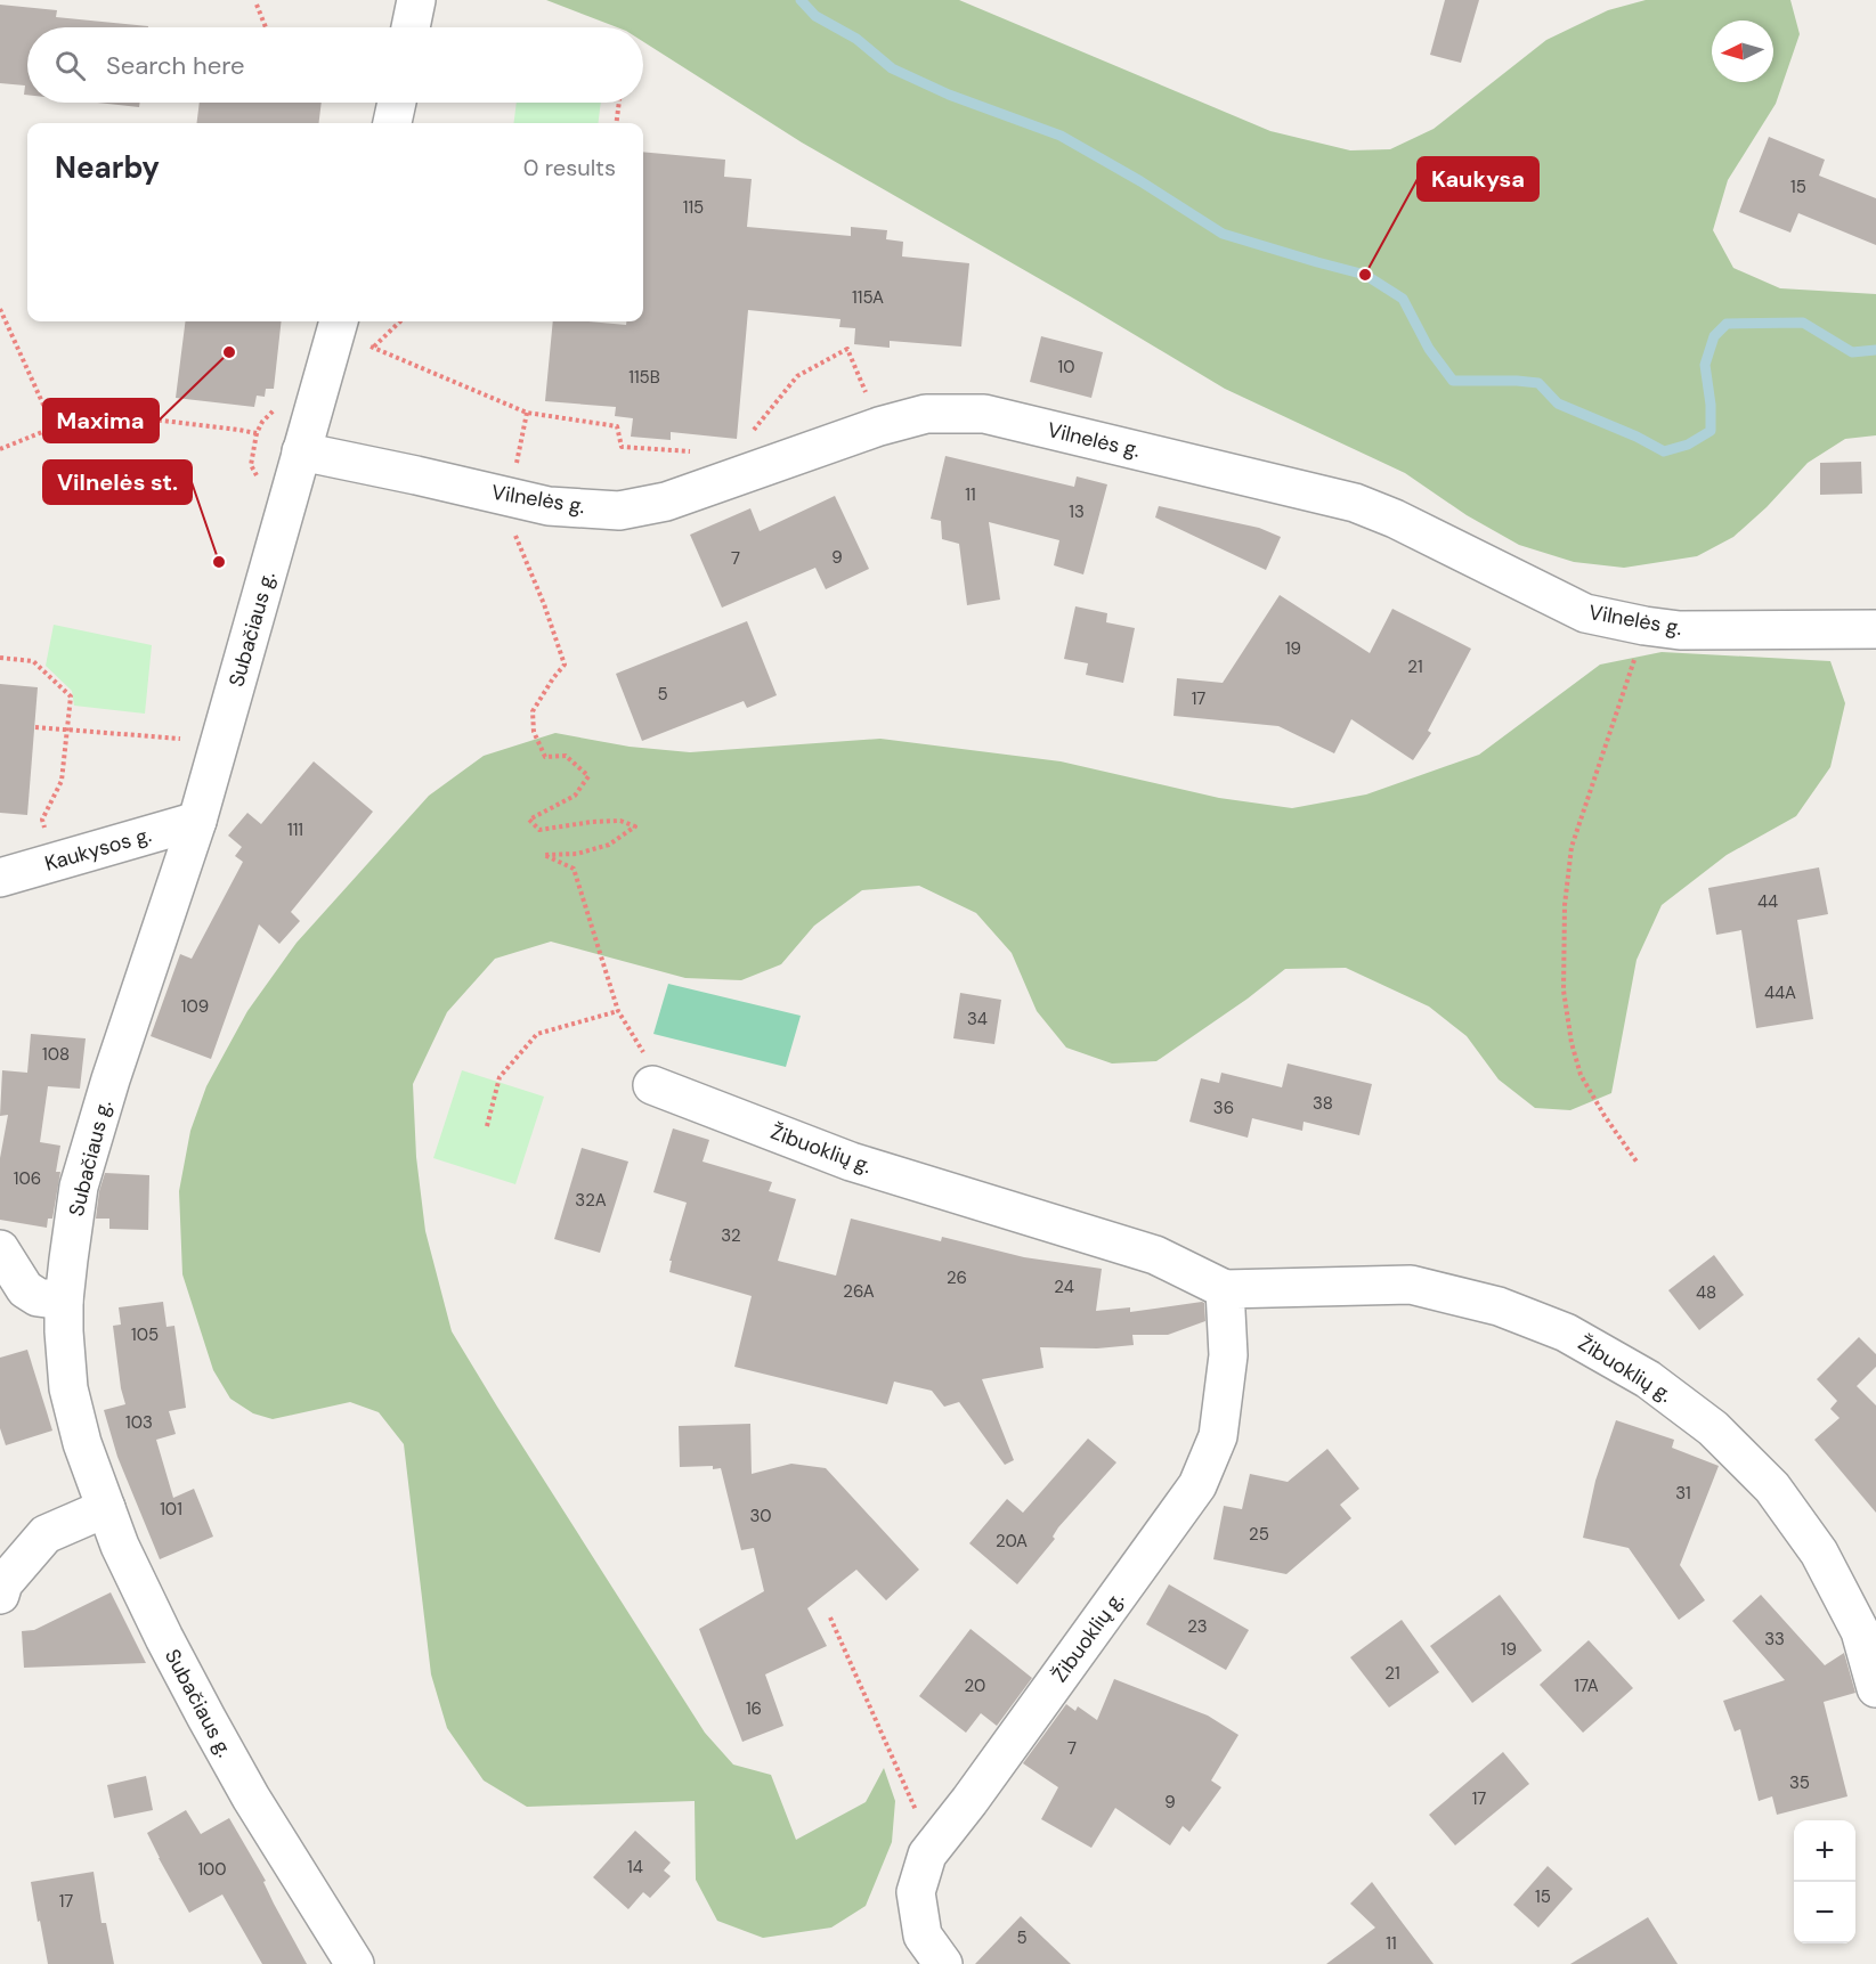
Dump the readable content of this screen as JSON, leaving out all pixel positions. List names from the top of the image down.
{
  "streets": {
    "street": [
      "Vilnelės g.",
      "Subačiaus g.",
      "Kaukysos g.",
      "Žibuoklių g."
    ]
  },
  "crossings": [
    ["Vilnelės g.", "Subačiaus g."],
    ["Subačiaus g.", "Kaukysos g."]
  ],
  "places": ["Kaukysa", "Maxima", "Vilnelės st."],
  "house_numbers": [
    "15",
    "115",
    "115A",
    "10",
    "115B",
    "11",
    "13",
    "9",
    "7",
    "19",
    "21",
    "5",
    "17",
    "111",
    "44",
    "44A",
    "109",
    "34",
    "108",
    "38",
    "36",
    "106",
    "32A",
    "32",
    "26",
    "24",
    "26A",
    "48",
    "105",
    "103",
    "31",
    "101",
    "30",
    "25",
    "20A",
    "23",
    "33",
    "19",
    "21",
    "20",
    "17A",
    "16",
    "7",
    "35",
    "17",
    "9",
    "14",
    "100",
    "15",
    "17",
    "5",
    "11"
  ],
  "north": "left",
  "page": {
    "search": "Search here",
    "heading": ["Nearby", "0 results"],
    "map_buttons": ["+", "−"]
  }
}
